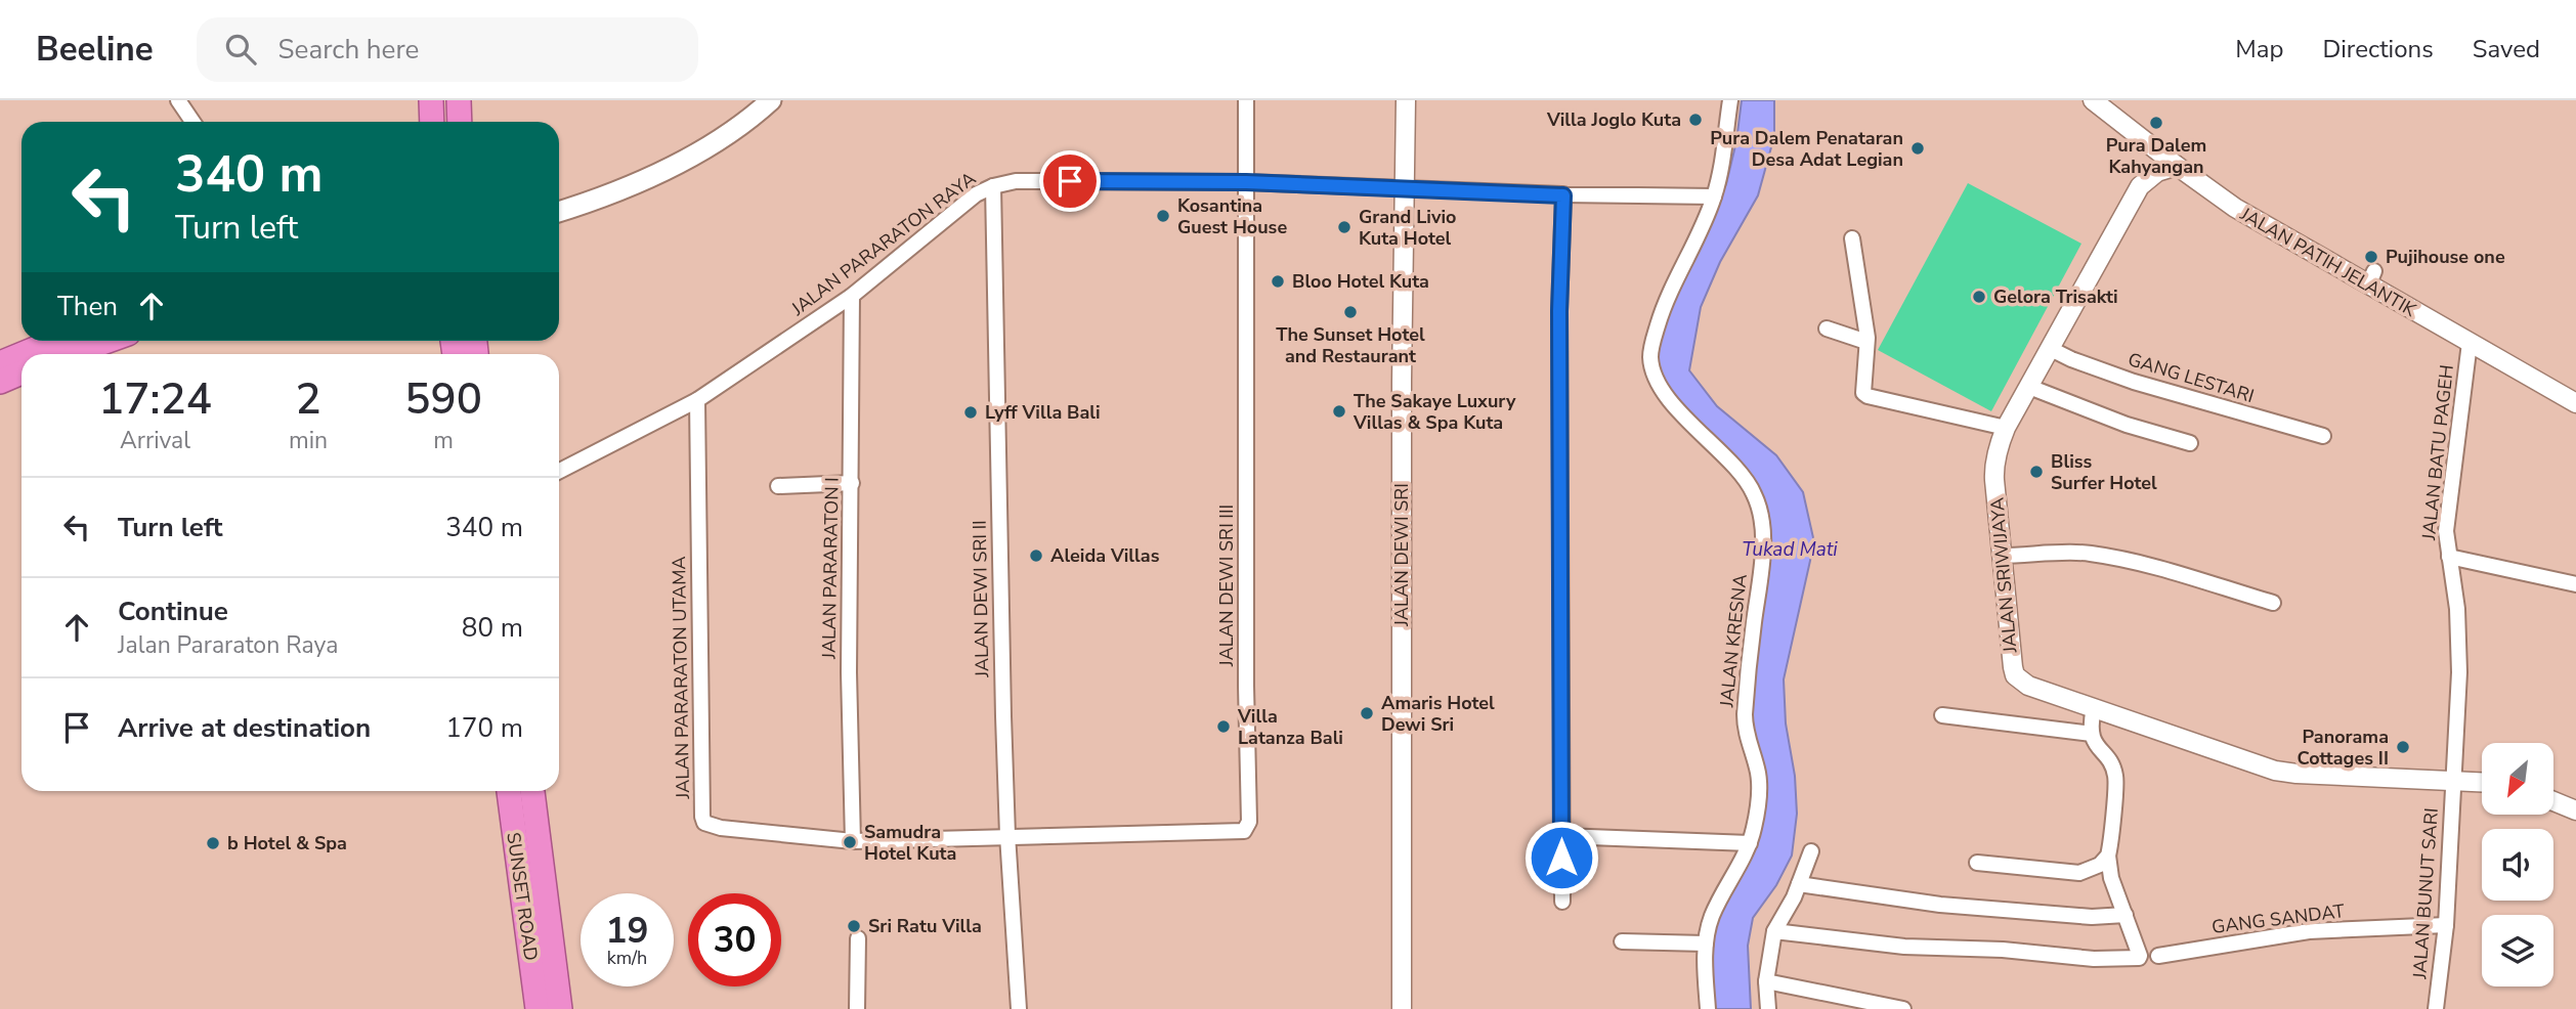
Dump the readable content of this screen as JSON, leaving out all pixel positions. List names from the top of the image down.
{
  "streets": {
    "highway": ["SUNSET ROAD"],
    "street": [
      "JALAN PARARATON RAYA",
      "JALAN PATIH JELANTIK",
      "GANG LESTARI",
      "JALAN BATU PAGEH",
      "JALAN DEWI SRI",
      "JALAN PARARATON I",
      "JALAN SRIWIJAYA",
      "JALAN DEWI SRI III",
      "JALAN DEWI SRI II",
      "JALAN KRESNA",
      "JALAN PARARATON UTAMA",
      "JALAN BUNUT SARI",
      "GANG SANDAT"
    ]
  },
  "crossings": [
    ["JALAN PARARATON RAYA", "JALAN DEWI SRI"],
    ["JALAN PARARATON RAYA", "JALAN PARARATON I"],
    ["JALAN PARARATON RAYA", "JALAN DEWI SRI III"],
    ["JALAN PARARATON RAYA", "JALAN DEWI SRI II"],
    ["JALAN PARARATON RAYA", "JALAN KRESNA"],
    ["JALAN PARARATON RAYA", "JALAN PARARATON UTAMA"],
    ["JALAN PATIH JELANTIK", "JALAN BATU PAGEH"],
    ["JALAN PATIH JELANTIK", "JALAN SRIWIJAYA"],
    ["GANG LESTARI", "JALAN SRIWIJAYA"],
    ["JALAN BATU PAGEH", "JALAN SRIWIJAYA"],
    ["JALAN BATU PAGEH", "JALAN BUNUT SARI"],
    ["JALAN PARARATON I", "JALAN PARARATON UTAMA"],
    ["JALAN SRIWIJAYA", "JALAN BUNUT SARI"],
    ["JALAN DEWI SRI III", "JALAN DEWI SRI II"],
    ["JALAN DEWI SRI III", "JALAN PARARATON UTAMA"],
    ["JALAN DEWI SRI II", "JALAN PARARATON UTAMA"],
    ["JALAN BUNUT SARI", "GANG SANDAT"]
  ],
  "water": ["Tukad Mati"],
  "places": [
    "Villa Joglo Kuta",
    "Pura Dalem Kahyangan",
    "Pura Dalem Penataran Desa Adat Legian",
    "Kosantina Guest House",
    "Grand Livio Kuta Hotel",
    "Pujihouse one",
    "Bloo Hotel Kuta",
    "Gelora Trisakti",
    "The Sunset Hotel and Restaurant",
    "The Sakaye Luxury Villas & Spa Kuta",
    "Lyff Villa Bali",
    "Bliss Surfer Hotel",
    "Aleida Villas",
    "Amaris Hotel Dewi Sri",
    "Villa Latanza Bali",
    "Panorama Cottages II",
    "Samudra Hotel Kuta",
    "b Hotel & Spa",
    "Sri Ratu Villa"
  ],
  "north": "bottom left",
  "page": {
    "header": "Beeline",
    "search": "Search here",
    "nav": ["Map", "Directions", "Saved"],
    "turn": ["340 m", "Turn left"],
    "then": "Then",
    "eta": [
      "17:24",
      "Arrival",
      "2",
      "min",
      "590",
      "m"
    ],
    "list": [
      {
        "name": "Turn left",
        "value": "340 m"
      },
      {
        "name": "Continue",
        "note": "Jalan Pararaton Raya",
        "value": "80 m"
      },
      {
        "name": "Arrive at destination",
        "value": "170 m"
      }
    ],
    "speed": "19 km/h",
    "limit": "30"
  }
}
